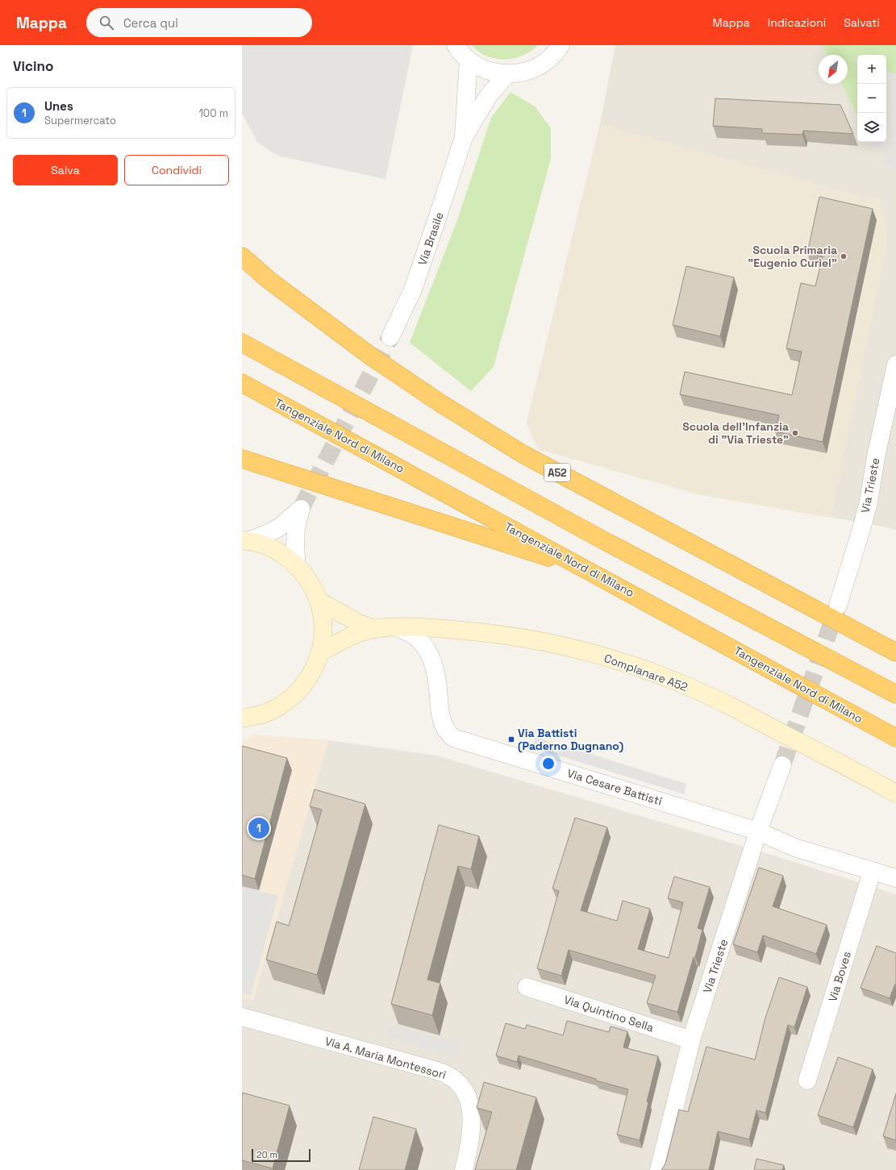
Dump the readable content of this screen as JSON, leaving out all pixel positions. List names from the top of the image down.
{
  "streets": {
    "highway": ["Tangenziale Nord di Milano", "A52"],
    "main road": ["Complanare A52"],
    "street": [
      "Via Brasile",
      "Via Trieste",
      "Via Cesare Battisti",
      "Via Boves",
      "Via Quintino Sella",
      "Via A. Maria Montessori"
    ]
  },
  "crossings": [
    ["Via Trieste", "Via Cesare Battisti"],
    ["Via Trieste", "Via Quintino Sella"],
    ["Complanare A52", "Via Cesare Battisti"],
    ["Via Cesare Battisti", "Via Boves"]
  ],
  "places": {
    "other": ["Scuola Primaria \"Eugenio Curiel\"", "Scuola dell'Infanzia di \"Via Trieste\""],
    "transit": ["Via Battisti (Paderno Dugnano)"]
  },
  "scale_bar": "20 m",
  "north": "bottom left",
  "page": {
    "header": "Mappa",
    "search": "Cerca qui",
    "nav": ["Mappa", "Indicazioni", "Salvati"],
    "heading": "Vicino",
    "map_buttons": ["+", "−"],
    "list": [
      {
        "mark": "1",
        "name": "Unes",
        "note": "Supermercato",
        "value": "100 m"
      }
    ],
    "buttons": ["Salva", "Condividi"],
    "pins": "1",
    "scale": "20 m"
  }
}
